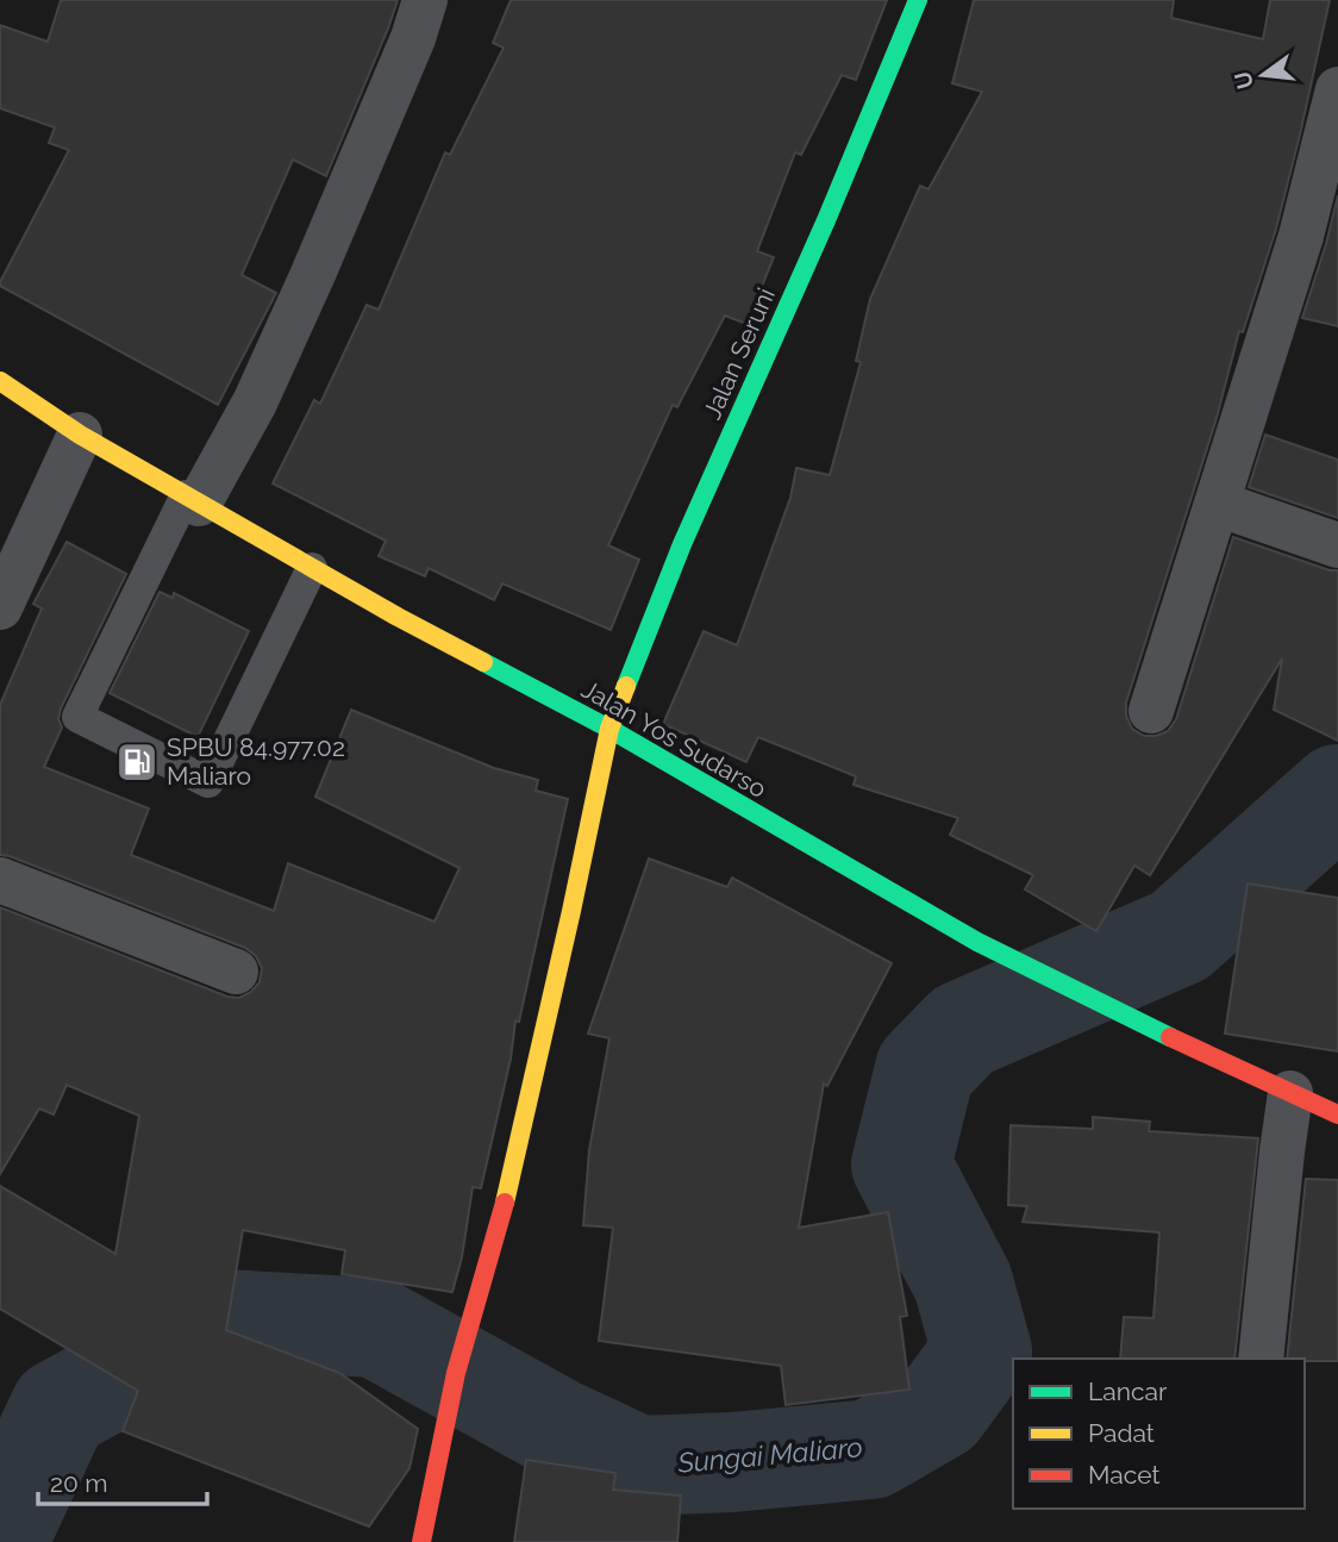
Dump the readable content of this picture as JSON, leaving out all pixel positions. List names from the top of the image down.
{
  "streets": {
    "street": ["Jalan Seruni", "Jalan Yos Sudarso"]
  },
  "crossings": [
    ["Jalan Seruni", "Jalan Yos Sudarso"]
  ],
  "water": ["Sungai Maliaro"],
  "places": {
    "fuel station": ["SPBU 84.977.02 Maliaro"]
  },
  "legend": ["Lancar", "Padat", "Macet"],
  "scale_bar": "20 m",
  "north": "left"
}
